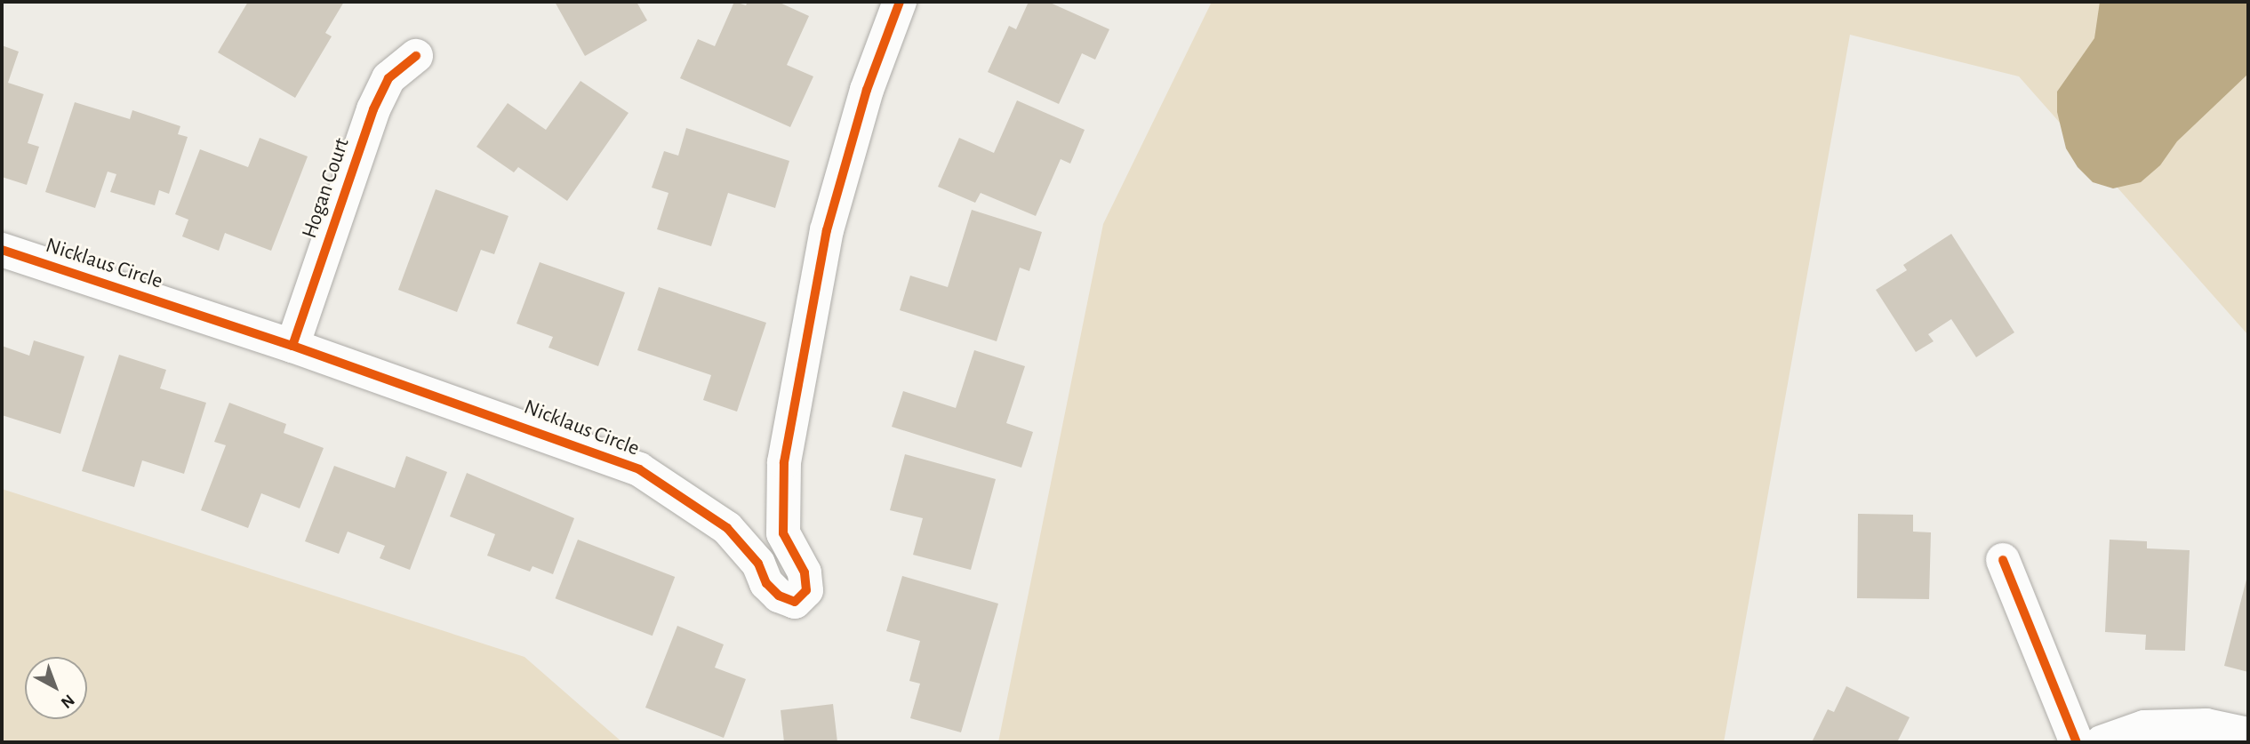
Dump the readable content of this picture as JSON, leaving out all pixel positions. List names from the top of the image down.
{
  "streets": {
    "street": ["Hogan Court", "Nicklaus Circle"]
  },
  "crossings": [
    ["Hogan Court", "Nicklaus Circle"]
  ],
  "north": "bottom right"
}
